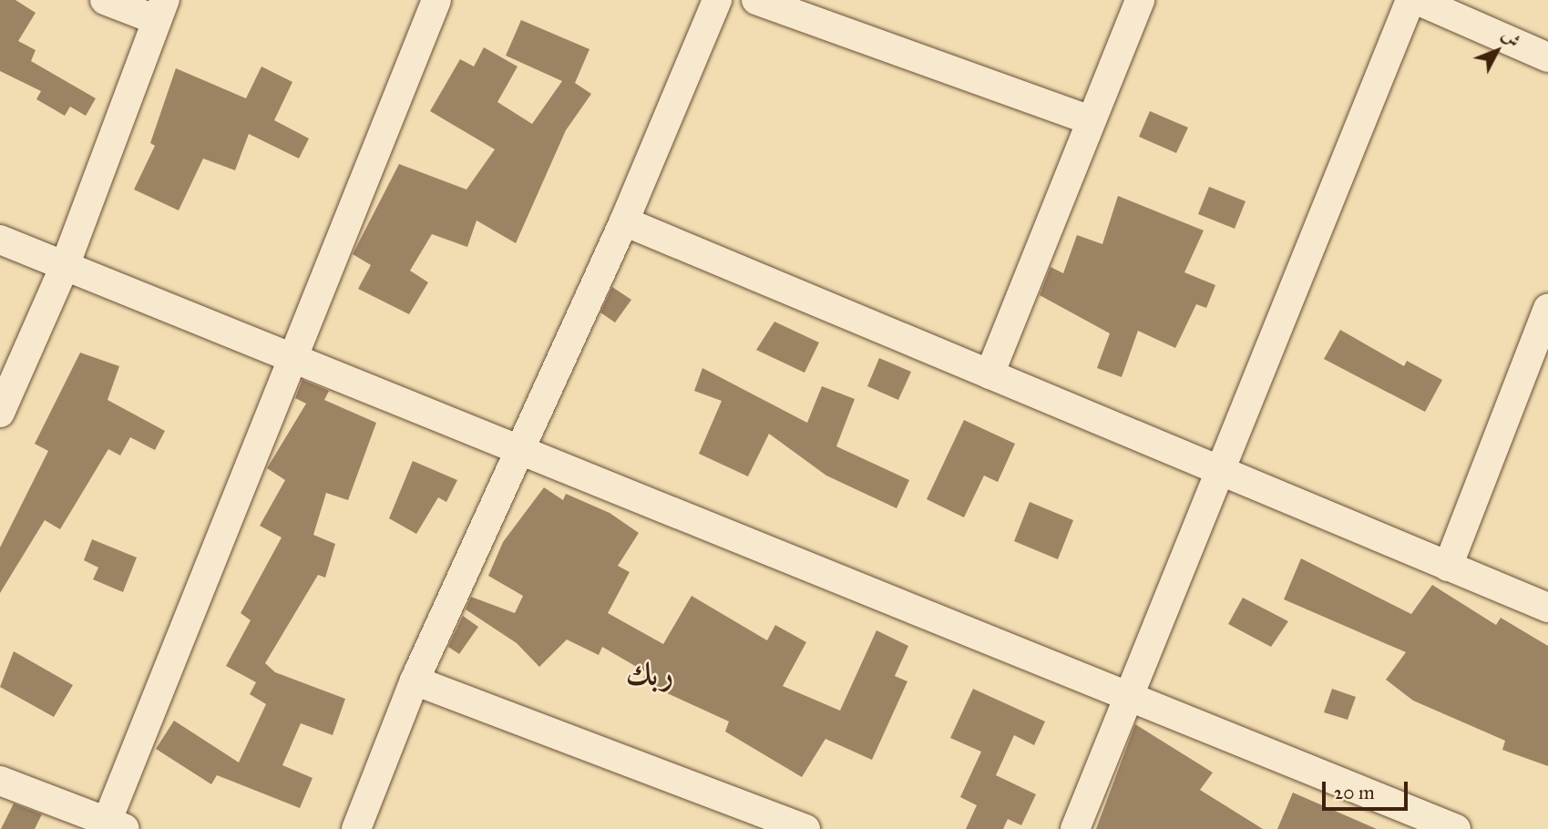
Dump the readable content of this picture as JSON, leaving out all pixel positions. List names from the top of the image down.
{
  "districts": ["ربك"],
  "scale_bar": "20 m",
  "north": "top right"
}
